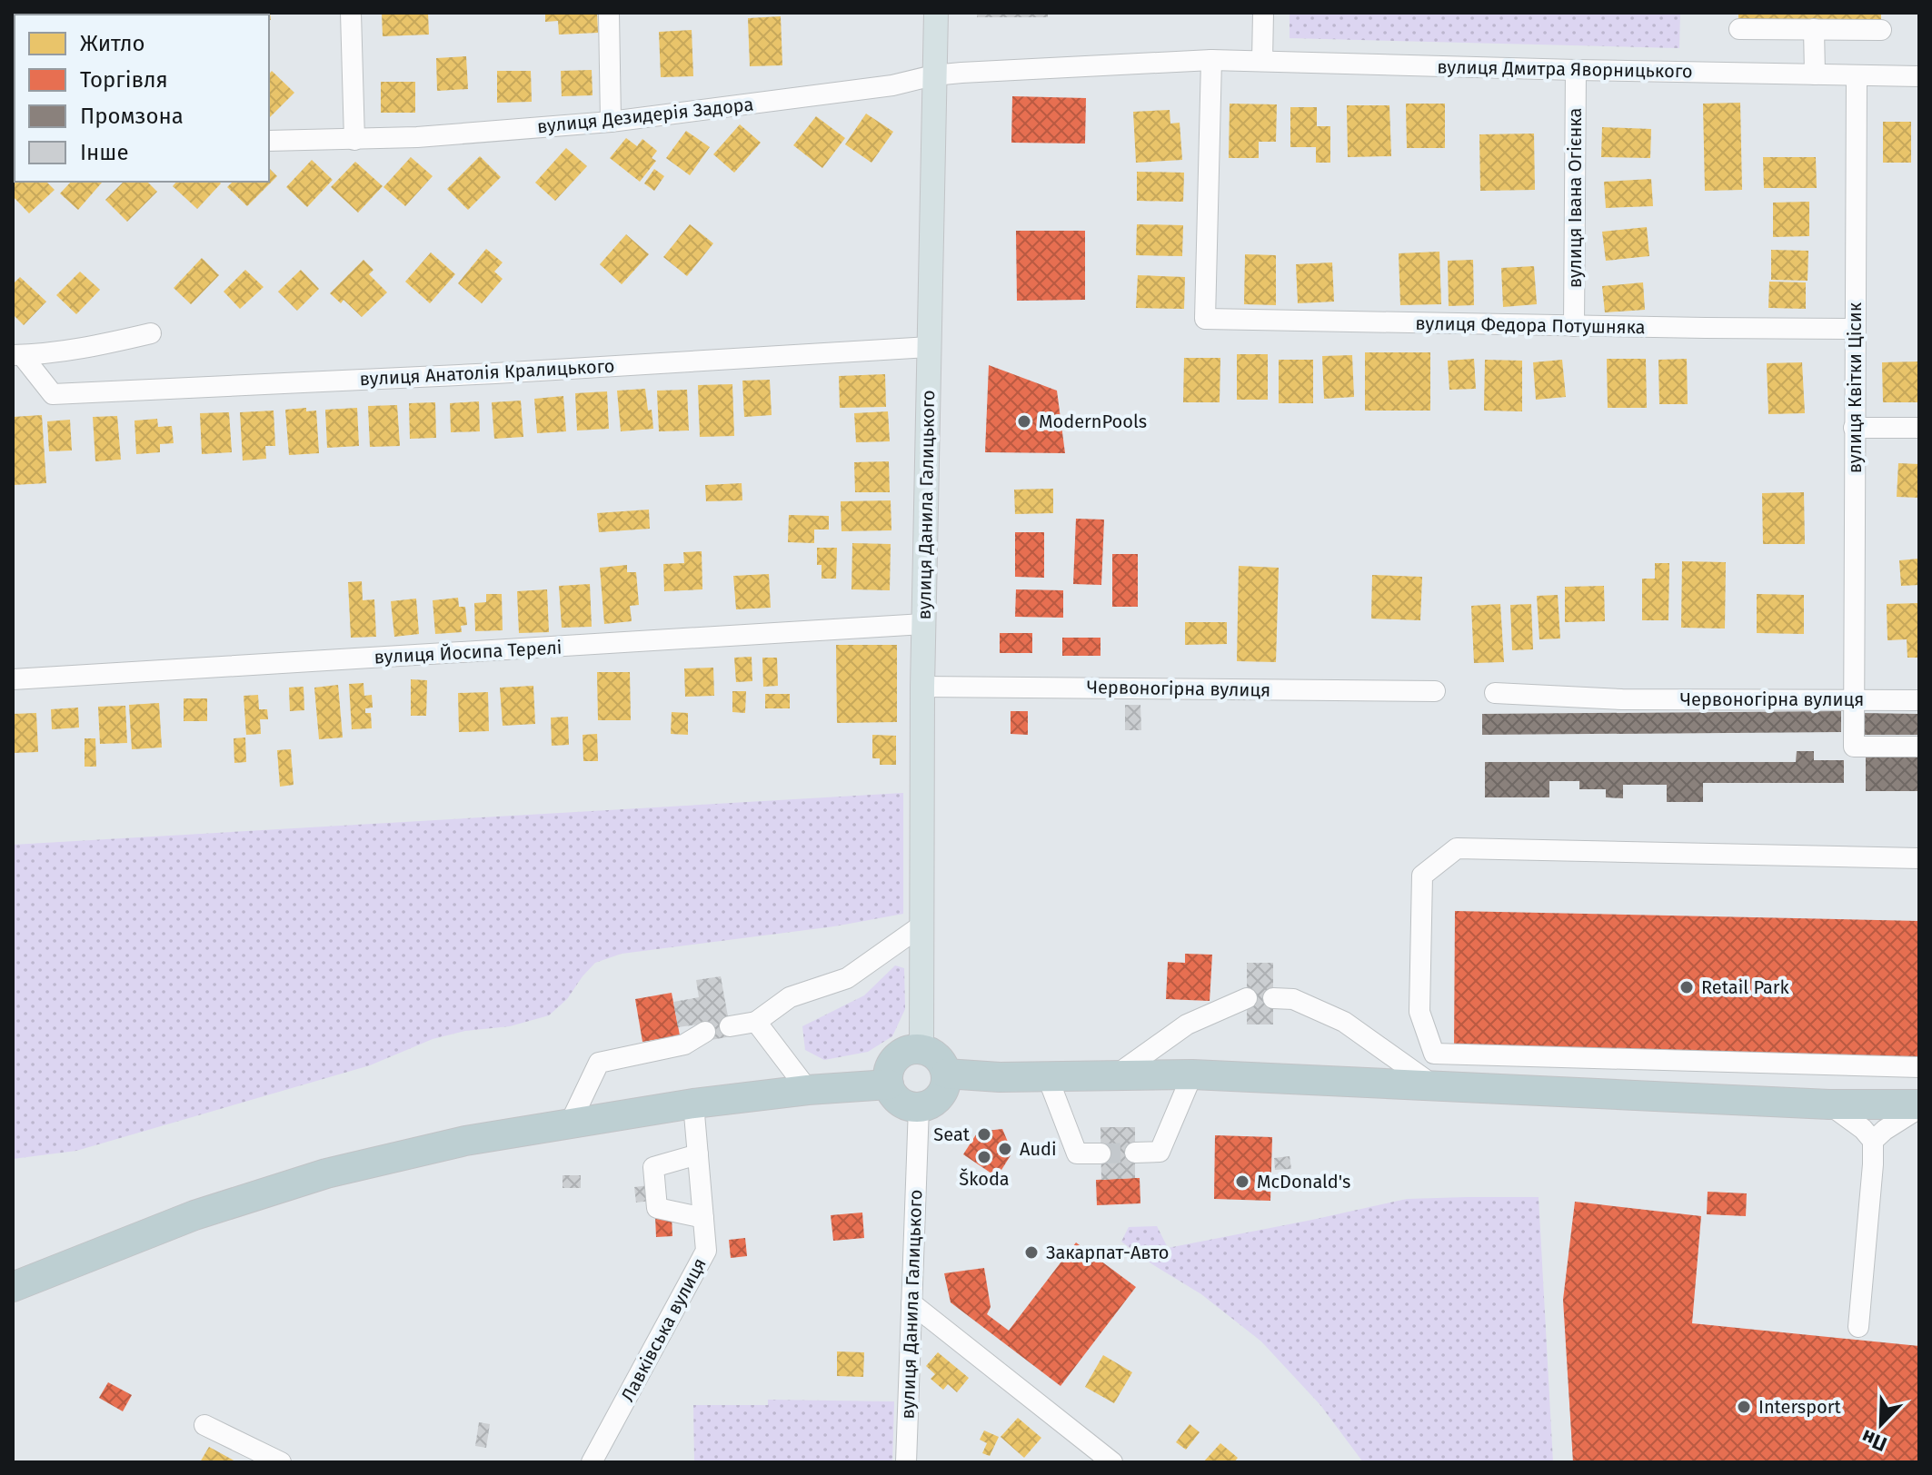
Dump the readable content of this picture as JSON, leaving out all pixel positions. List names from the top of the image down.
{
  "streets": {
    "main road": ["вулиця Данила Галицького"],
    "street": [
      "вулиця Дмитра Яворницького",
      "вулиця Дезидерія Задора",
      "вулиця Івана Огієнка",
      "вулиця Федора Потушняка",
      "вулиця Анатолія Кралицького",
      "вулиця Квітки Цісик",
      "вулиця Йосипа Терелі",
      "Червоногірна вулиця",
      "Лавківська вулиця"
    ]
  },
  "crossings": [
    ["вулиця Дмитра Яворницького", "вулиця Дезидерія Задора"],
    ["вулиця Дмитра Яворницького", "вулиця Івана Огієнка"],
    ["вулиця Дмитра Яворницького", "вулиця Федора Потушняка"],
    ["вулиця Дмитра Яворницького", "вулиця Квітки Цісик"],
    ["вулиця Дмитра Яворницького", "вулиця Данила Галицького"],
    ["вулиця Дезидерія Задора", "вулиця Данила Галицького"],
    ["вулиця Івана Огієнка", "вулиця Федора Потушняка"],
    ["вулиця Федора Потушняка", "вулиця Квітки Цісик"],
    ["вулиця Анатолія Кралицького", "вулиця Данила Галицького"],
    ["вулиця Квітки Цісик", "Червоногірна вулиця"],
    ["вулиця Данила Галицького", "вулиця Йосипа Терелі"],
    ["вулиця Данила Галицького", "Червоногірна вулиця"]
  ],
  "places": [
    "ModernPools",
    "Retail Park",
    "Seat",
    "Audi",
    "Škoda",
    "McDonald's",
    "Закарпат-Авто",
    "Intersport"
  ],
  "legend": [
    "Житло",
    "Торгівля",
    "Промзона",
    "Інше"
  ],
  "north": "bottom left"
}
